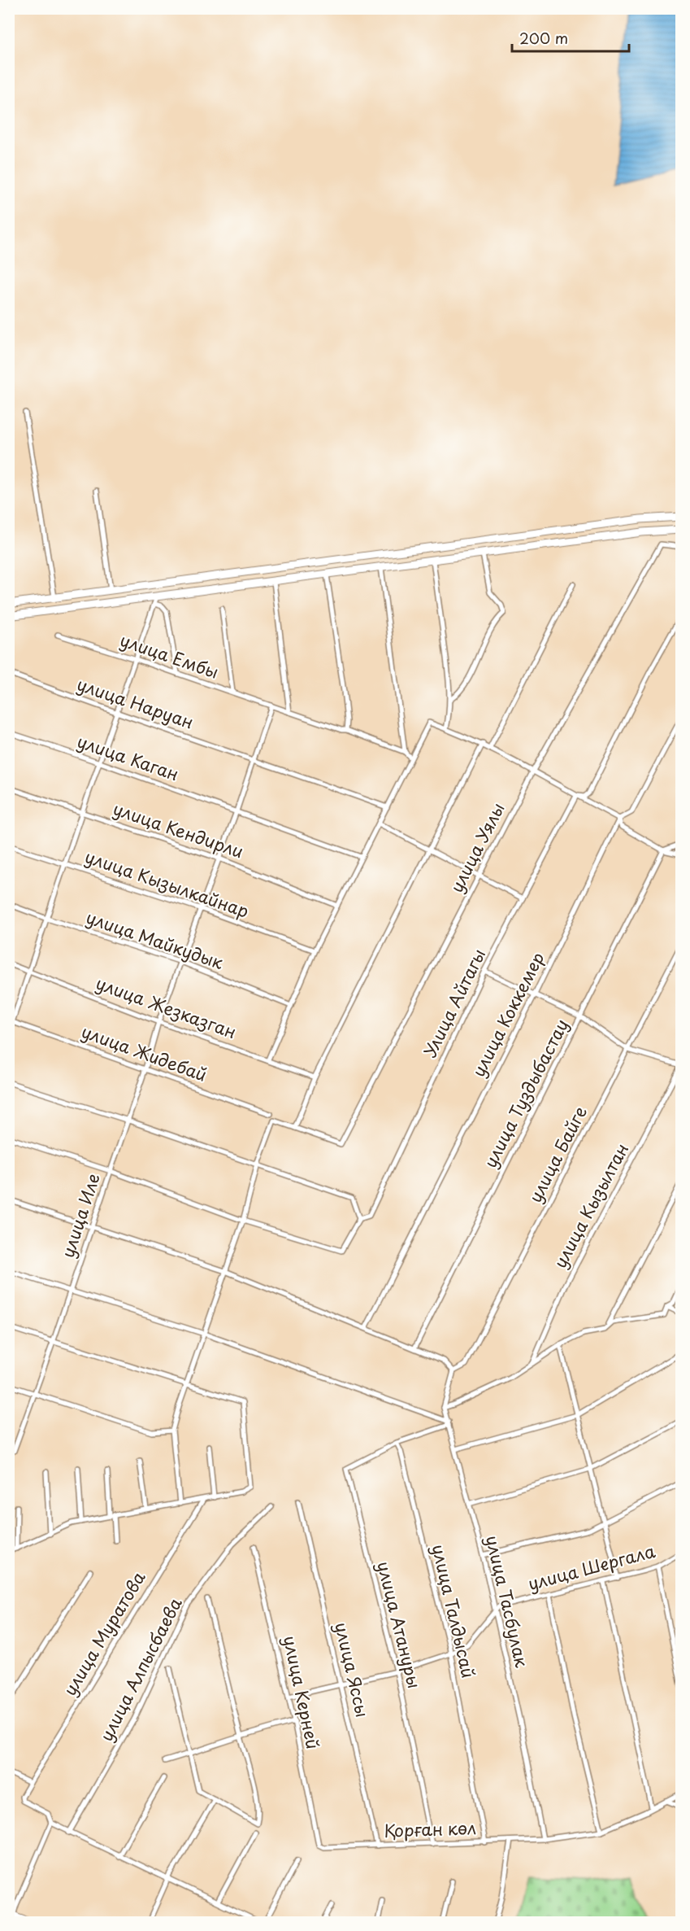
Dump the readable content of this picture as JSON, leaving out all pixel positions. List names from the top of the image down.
{
  "streets": {
    "street": [
      "улица Ембы",
      "улица Наруан",
      "улица Каган",
      "улица Кендирли",
      "улица Уялы",
      "улица Кызылкайнар",
      "улица Майкудык",
      "Улица Айтагы",
      "улица Жезказган",
      "улица Коккемер",
      "улица Жидебай",
      "улица Туздыбастау",
      "улица Байге",
      "улица Кызылтан",
      "улица Иле",
      "улица Шергала",
      "улица Тасбулак",
      "улица Талдысай",
      "улица Атануры",
      "улица Муратова",
      "улица Алпысбаева",
      "улица Яссы",
      "улица Керней",
      "Қорған көл"
    ]
  },
  "crossings": [
    ["улица Шергала", "улица Тасбулак"],
    ["улица Тасбулак", "Қорған көл"],
    ["улица Талдысай", "улица Атануры"],
    ["улица Талдысай", "Қорған көл"],
    ["улица Атануры", "Қорған көл"],
    ["улица Яссы", "Қорған көл"],
    ["улица Керней", "Қорған көл"]
  ],
  "scale_bar": "200 m"
}
